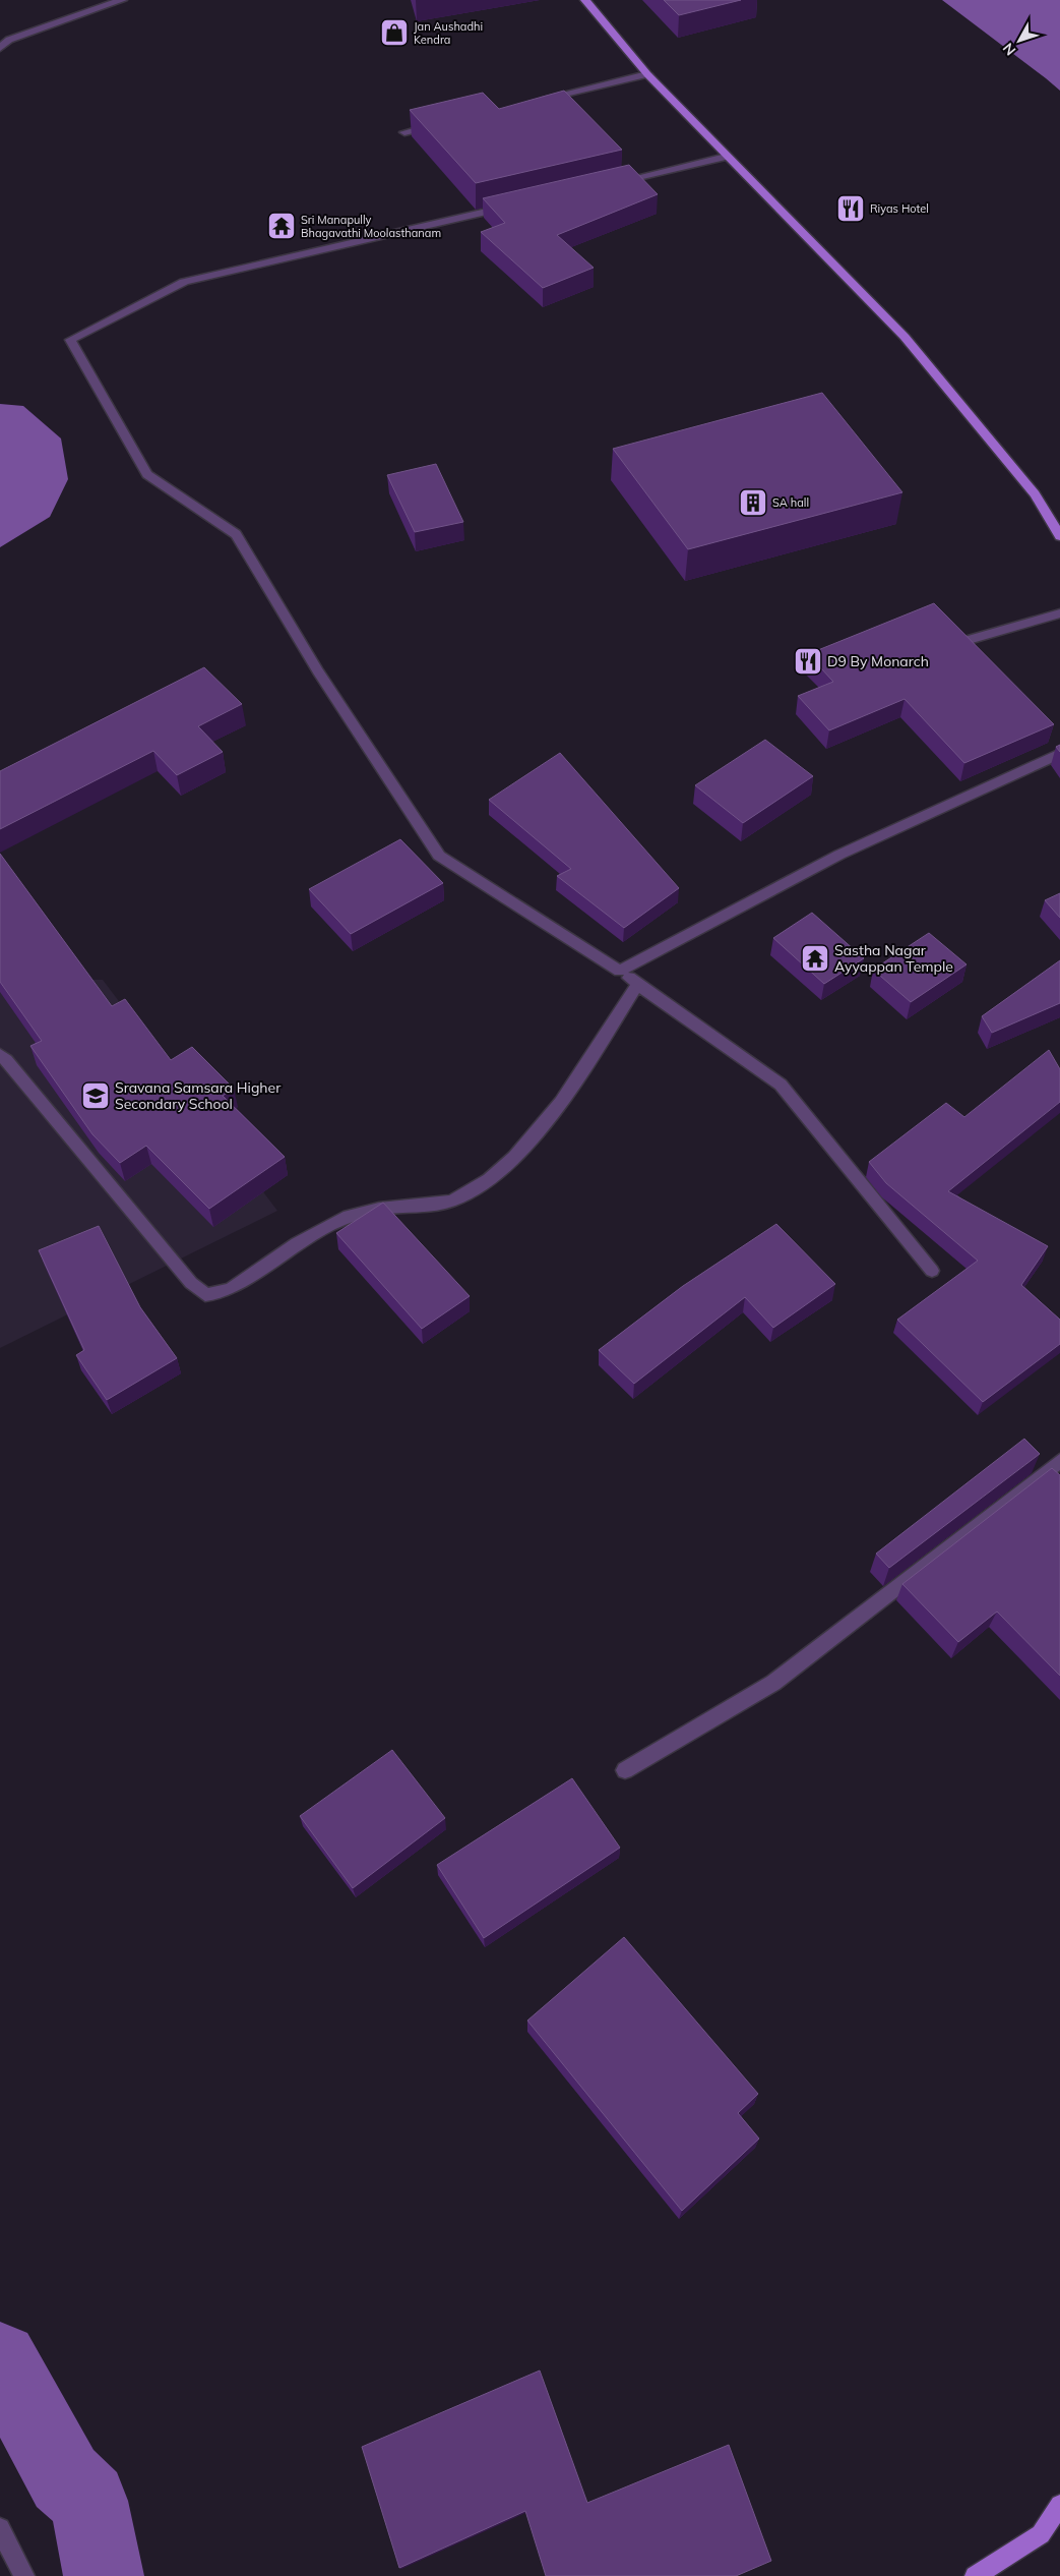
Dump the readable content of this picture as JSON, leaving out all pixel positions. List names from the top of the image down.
{
  "places": {
    "shop": ["Jan Aushadhi Kendra"],
    "restaurant": ["Riyas Hotel", "D9 By Monarch"],
    "temple": ["Sri Manapully Bhagavathi Moolasthanam", "Sastha Nagar Ayyappan Temple"],
    "building": ["SA hall"],
    "school or university": ["Sravana Samsara Higher Secondary School"]
  },
  "north": "bottom left"
}
